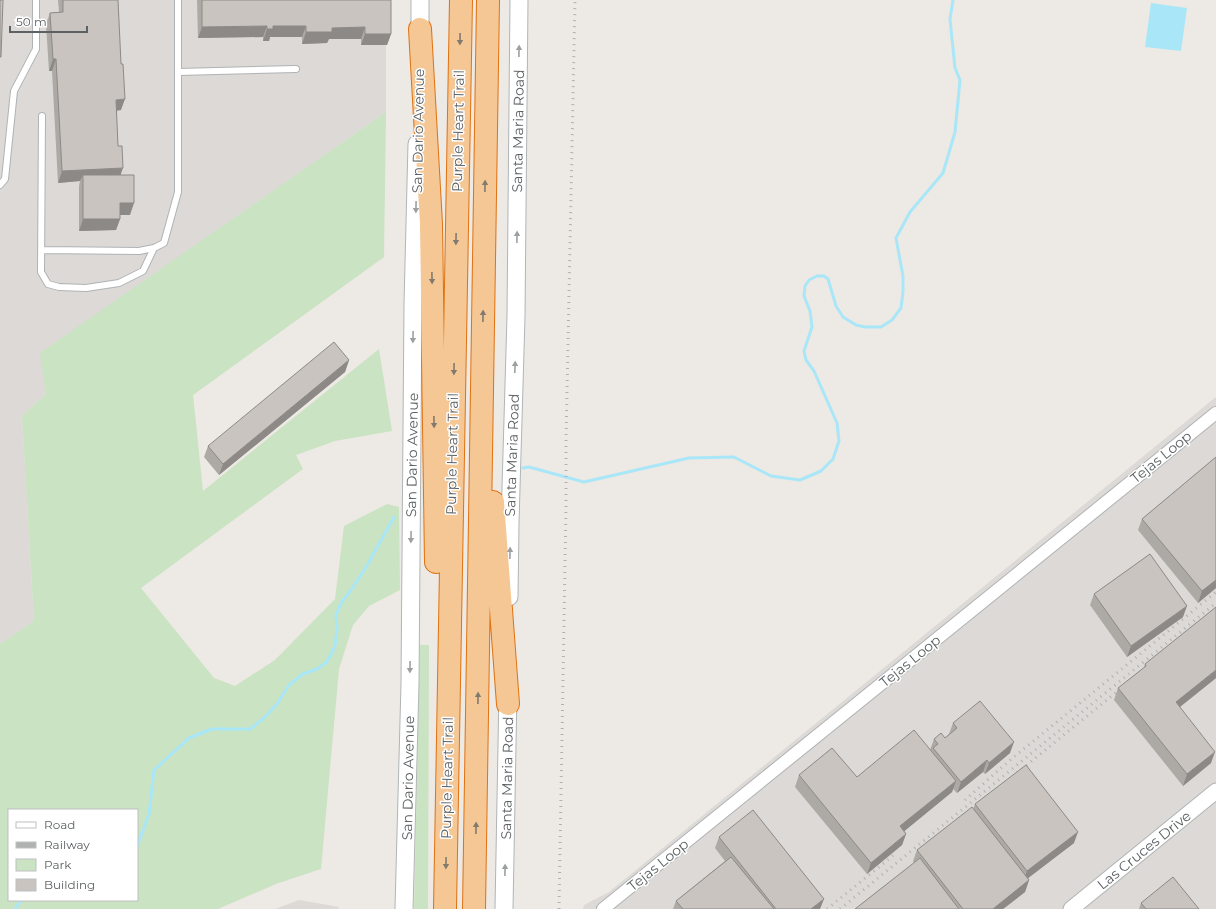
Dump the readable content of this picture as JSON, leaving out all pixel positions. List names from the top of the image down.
{
  "streets": {
    "highway": ["Purple Heart Trail"],
    "main road": ["San Dario Avenue", "Santa Maria Road"],
    "street": ["Tejas Loop", "Las Cruces Drive"]
  },
  "one_way": ["San Dario Avenue", "Santa Maria Road"],
  "legend": [
    "Road",
    "Railway",
    "Park",
    "Building"
  ],
  "scale_bar": "50 m"
}
